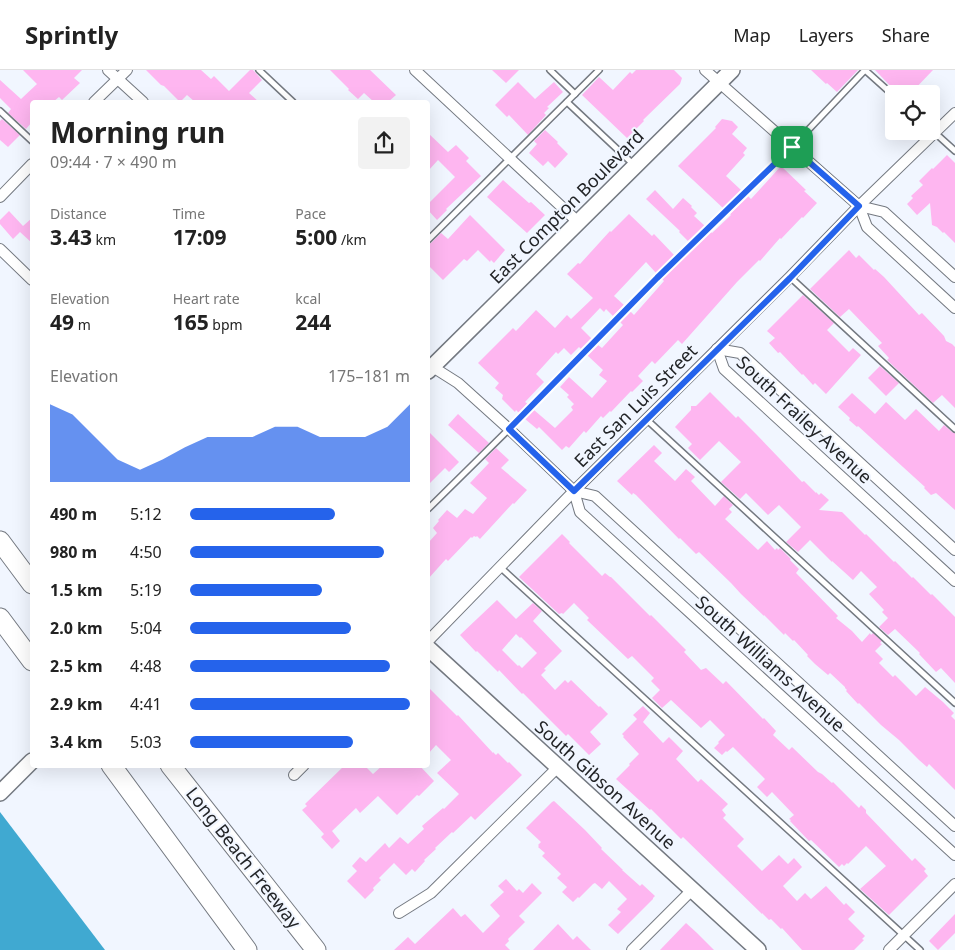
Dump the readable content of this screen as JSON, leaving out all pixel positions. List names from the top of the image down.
{
  "streets": {
    "highway": ["Long Beach Freeway"],
    "main road": ["East Compton Boulevard", "South Gibson Avenue"],
    "street": ["East San Luis Street", "South Frailey Avenue", "South Williams Avenue"]
  },
  "crossings": [
    ["East San Luis Street", "South Frailey Avenue"],
    ["East San Luis Street", "South Williams Avenue"]
  ],
  "page": {
    "header": "Sprintly",
    "nav": ["Map", "Layers", "Share"],
    "heading": ["Morning run", "09:44 · 7 × 490 m"],
    "stats": [
      ["Distance", "3.43 km"],
      ["Time", "17:09"],
      ["Pace", "5:00 /km"],
      ["Elevation", "49 m"],
      ["Heart rate", "165 bpm"],
      ["kcal", "244"]
    ],
    "chart": ["Elevation", "175–181 m"],
    "list": [
      {
        "name": "490 m",
        "note": "5:12"
      },
      {
        "name": "980 m",
        "note": "4:50"
      },
      {
        "name": "1.5 km",
        "note": "5:19"
      },
      {
        "name": "2.0 km",
        "note": "5:04"
      },
      {
        "name": "2.5 km",
        "note": "4:48"
      },
      {
        "name": "2.9 km",
        "note": "4:41"
      },
      {
        "name": "3.4 km",
        "note": "5:03"
      }
    ]
  }
}
